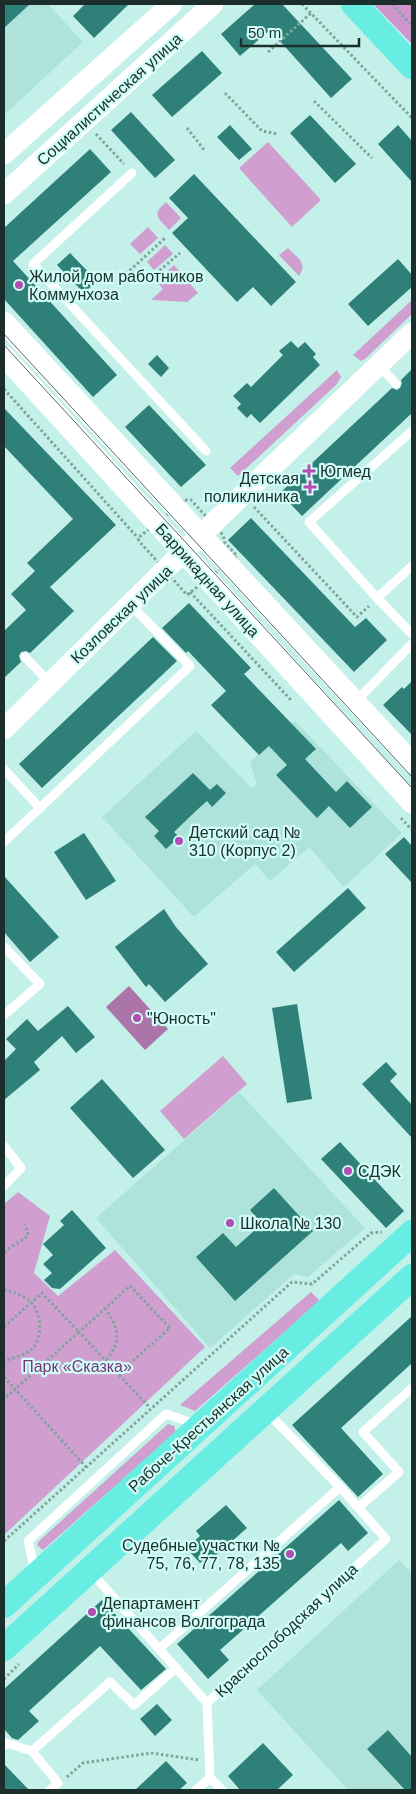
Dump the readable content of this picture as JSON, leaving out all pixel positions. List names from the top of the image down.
{
  "streets": {
    "main road": ["Рабоче-Крестьянская улица"],
    "street": ["Социалистическая улица", "Баррикадная улица", "Козловская улица"],
    "lane": ["Краснослободская улица"]
  },
  "crossings": [
    ["Баррикадная улица", "Козловская улица"],
    ["Рабоче-Крестьянская улица", "Краснослободская улица"]
  ],
  "parks": ["Парк «Сказка»"],
  "places": {
    "other": [
      "Жилой дом работников Коммунхоза",
      "Детский сад № 310 (Корпус 2)",
      "\"Юность\"",
      "СДЭК",
      "Школа № 130",
      "Судебные участки № 75, 76, 77, 78, 135",
      "Департамент финансов Волгограда"
    ],
    "health": ["Югмед", "Детская поликлиника"]
  },
  "scale_bar": "50 m"
}
